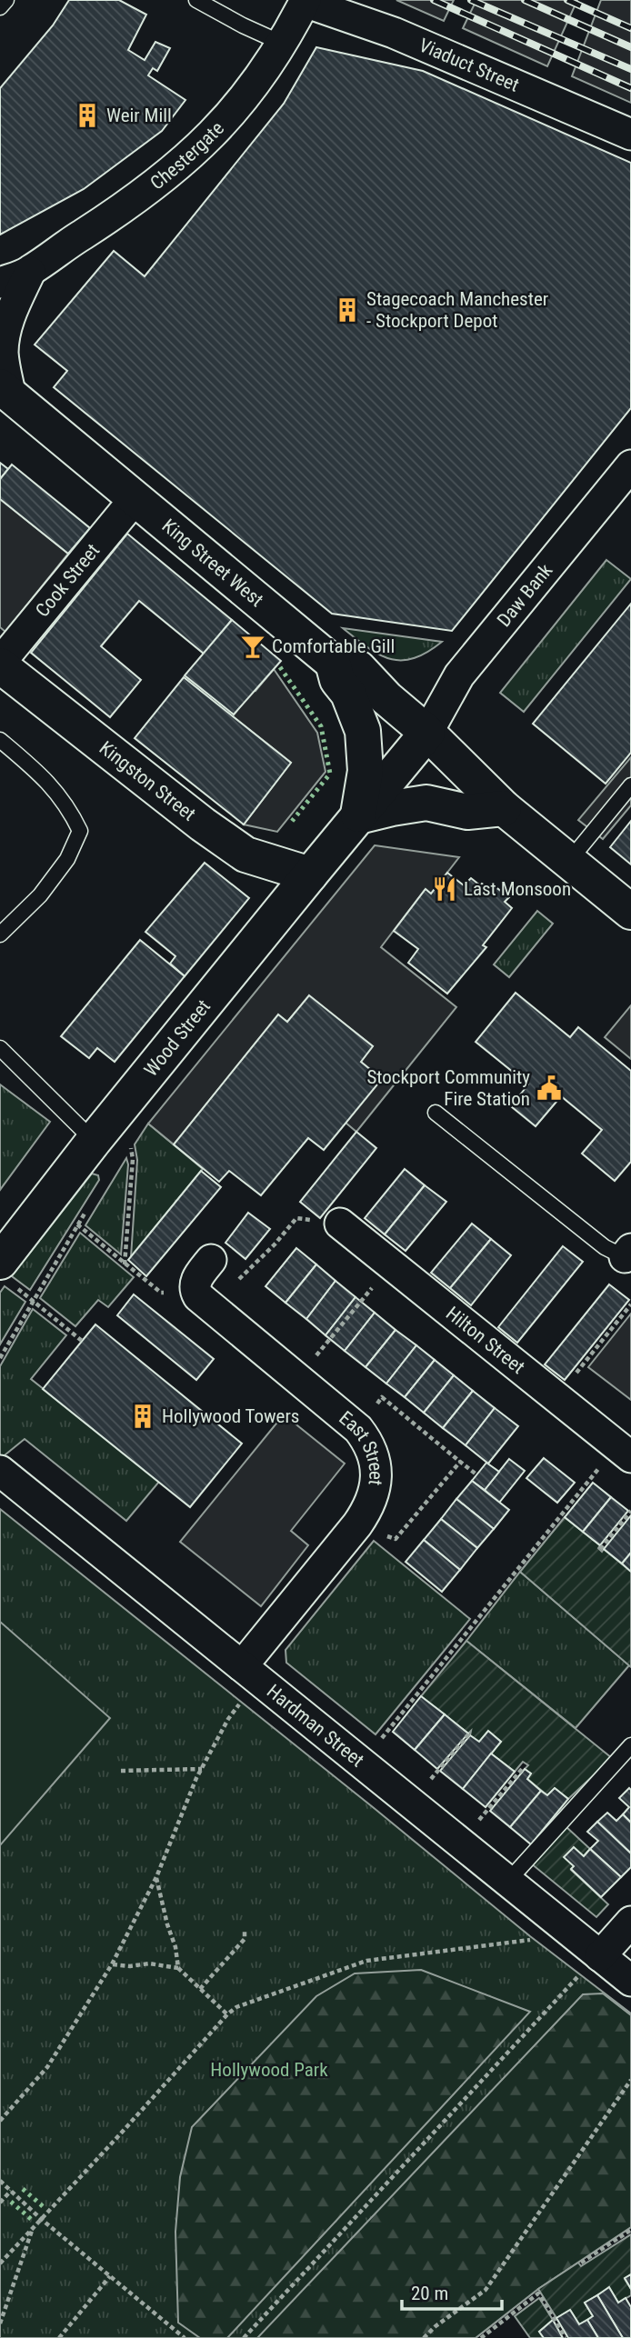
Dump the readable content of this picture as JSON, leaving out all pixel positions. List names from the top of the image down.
{
  "streets": {
    "main road": ["King Street West", "Kingston Street", "Wood Street"],
    "street": [
      "Viaduct Street",
      "Chestergate",
      "Cook Street",
      "Daw Bank",
      "Hilton Street",
      "East Street",
      "Hardman Street"
    ]
  },
  "crossings": [
    ["Viaduct Street", "Chestergate"],
    ["Chestergate", "King Street West"],
    ["King Street West", "Cook Street"],
    ["King Street West", "Daw Bank"],
    ["Cook Street", "Kingston Street"],
    ["Kingston Street", "Wood Street"],
    ["East Street", "Hardman Street"]
  ],
  "parks": ["Hollywood Park"],
  "places": {
    "building": ["Weir Mill", "Stagecoach Manchester - Stockport Depot", "Hollywood Towers"],
    "bar": ["Comfortable Gill"],
    "restaurant": ["Last Monsoon"],
    "public building": ["Stockport Community Fire Station"]
  },
  "scale_bar": "20 m"
}
